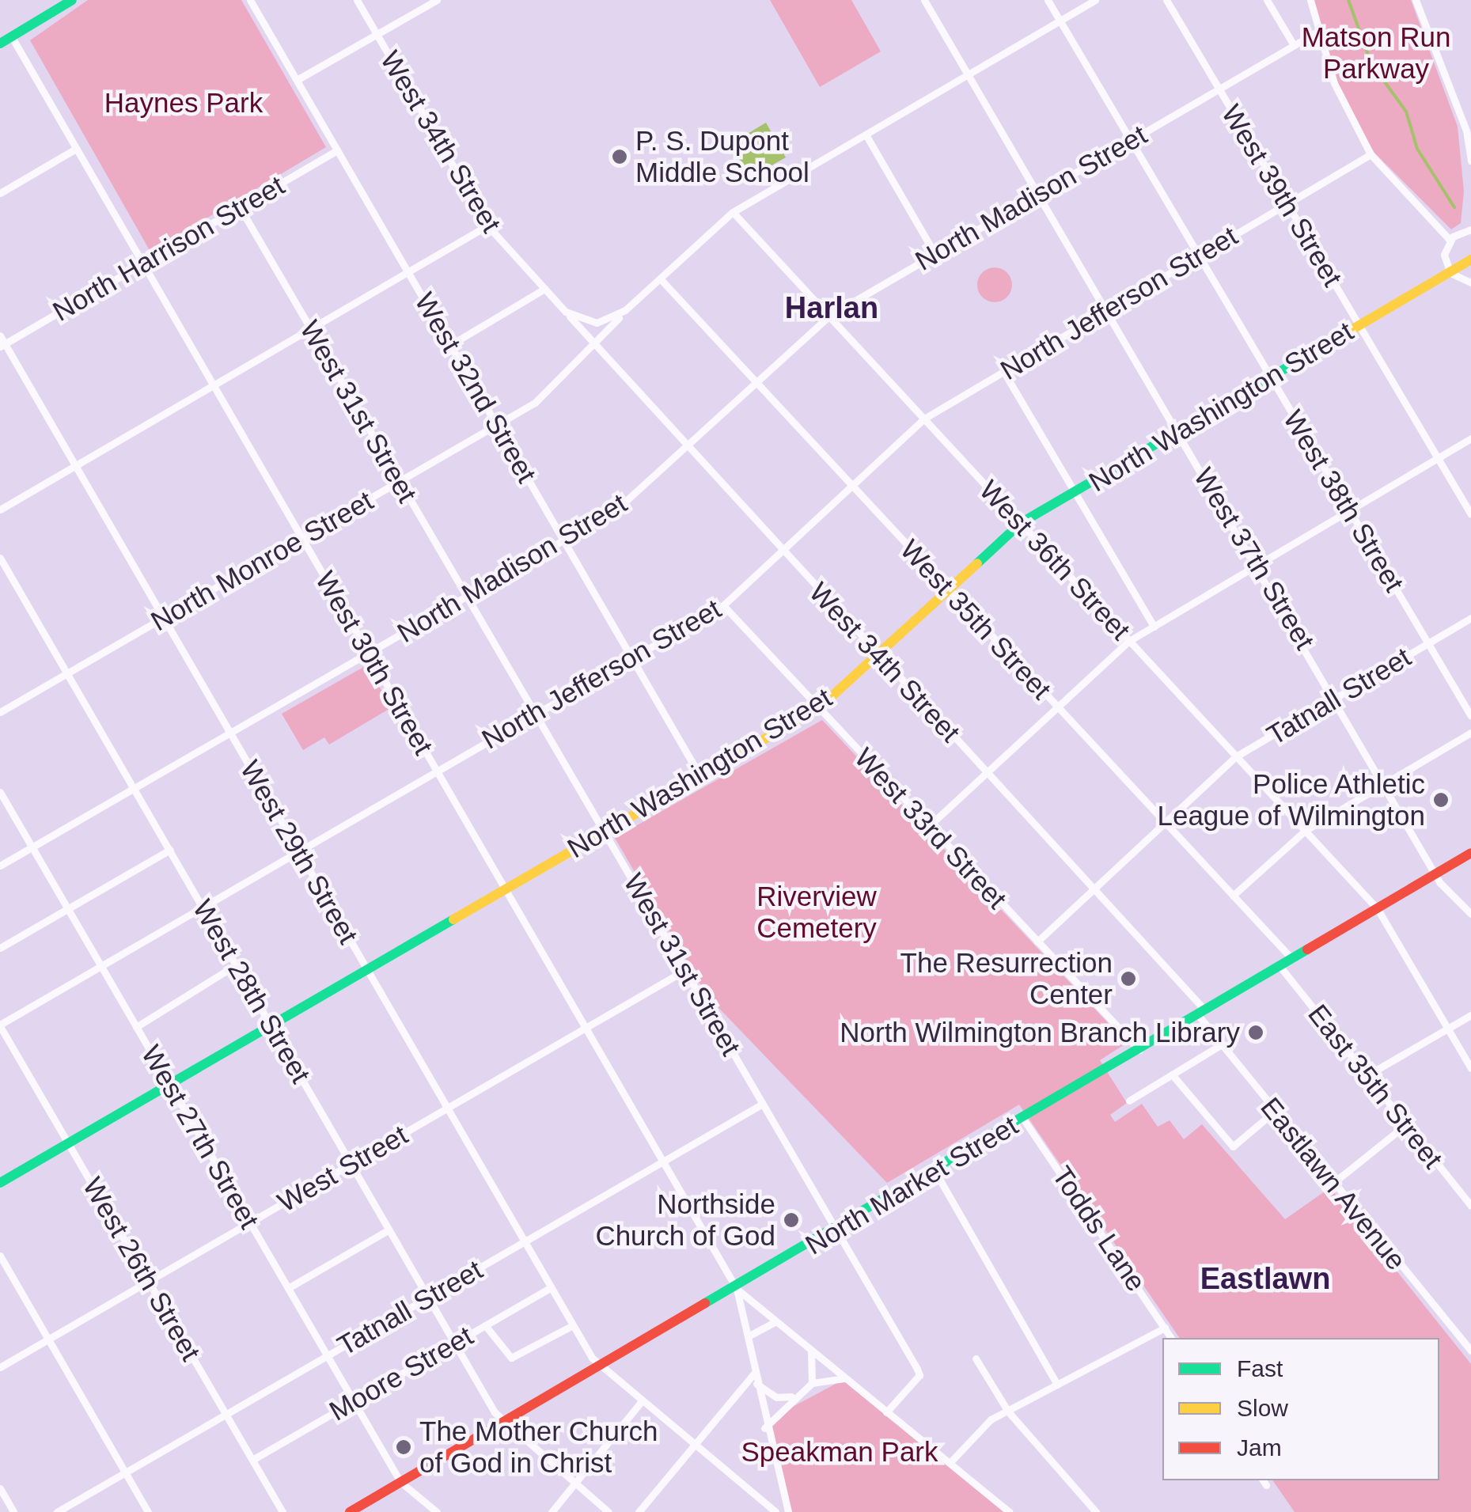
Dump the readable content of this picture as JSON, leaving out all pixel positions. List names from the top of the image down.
{
  "streets": {
    "main road": ["North Washington Street", "North Market Street"],
    "street": [
      "West 34th Street",
      "West 39th Street",
      "North Madison Street",
      "North Harrison Street",
      "North Jefferson Street",
      "West 32nd Street",
      "West 31st Street",
      "West 38th Street",
      "West 37th Street",
      "West 36th Street",
      "North Monroe Street",
      "West 35th Street",
      "West 30th Street",
      "Tatnall Street",
      "West 33rd Street",
      "West 29th Street",
      "West 28th Street",
      "East 35th Street",
      "West 27th Street",
      "West Street",
      "Eastlawn Avenue",
      "Todds Lane",
      "West 26th Street",
      "Moore Street"
    ]
  },
  "crossings": [
    ["West 34th Street", "North Madison Street"],
    ["West 34th Street", "North Jefferson Street"],
    ["West 34th Street", "North Washington Street"],
    ["West 34th Street", "North Monroe Street"],
    ["West 34th Street", "Tatnall Street"],
    ["West 34th Street", "Eastlawn Avenue"],
    ["West 34th Street", "North Market Street"],
    ["West 39th Street", "North Madison Street"],
    ["West 39th Street", "North Jefferson Street"],
    ["West 39th Street", "North Washington Street"],
    ["North Madison Street", "West 32nd Street"],
    ["North Madison Street", "West 31st Street"],
    ["North Madison Street", "West 38th Street"],
    ["North Madison Street", "West 37th Street"],
    ["North Madison Street", "West 36th Street"],
    ["North Madison Street", "West 35th Street"],
    ["North Madison Street", "West 30th Street"],
    ["North Madison Street", "West 29th Street"],
    ["North Madison Street", "West 28th Street"],
    ["North Madison Street", "West 27th Street"],
    ["North Harrison Street", "West 32nd Street"],
    ["North Harrison Street", "West 31st Street"],
    ["North Harrison Street", "West 30th Street"],
    ["North Harrison Street", "West 29th Street"],
    ["North Jefferson Street", "West 32nd Street"],
    ["North Jefferson Street", "West 31st Street"],
    ["North Jefferson Street", "West 38th Street"],
    ["North Jefferson Street", "West 37th Street"],
    ["North Jefferson Street", "West 36th Street"],
    ["North Jefferson Street", "West 35th Street"],
    ["North Jefferson Street", "West 30th Street"],
    ["North Jefferson Street", "West 33rd Street"],
    ["North Jefferson Street", "West 29th Street"],
    ["North Jefferson Street", "West 28th Street"],
    ["North Jefferson Street", "West 27th Street"],
    ["North Jefferson Street", "West 26th Street"],
    ["West 32nd Street", "North Washington Street"],
    ["West 32nd Street", "North Monroe Street"],
    ["North Washington Street", "West 31st Street"],
    ["North Washington Street", "West 38th Street"],
    ["North Washington Street", "West 37th Street"],
    ["North Washington Street", "West 36th Street"],
    ["North Washington Street", "West 35th Street"],
    ["North Washington Street", "West 30th Street"],
    ["North Washington Street", "West 33rd Street"],
    ["North Washington Street", "West 29th Street"],
    ["North Washington Street", "West 28th Street"],
    ["North Washington Street", "West 27th Street"],
    ["North Washington Street", "West 26th Street"],
    ["West 31st Street", "North Monroe Street"],
    ["West 31st Street", "Tatnall Street"],
    ["West 31st Street", "West Street"],
    ["West 31st Street", "North Market Street"],
    ["West 38th Street", "North Monroe Street"],
    ["West 38th Street", "Tatnall Street"],
    ["West 37th Street", "North Monroe Street"],
    ["West 37th Street", "Tatnall Street"],
    ["West 37th Street", "North Market Street"],
    ["West 36th Street", "North Monroe Street"],
    ["West 36th Street", "Tatnall Street"],
    ["West 36th Street", "North Market Street"],
    ["North Monroe Street", "West 35th Street"],
    ["North Monroe Street", "West 30th Street"],
    ["North Monroe Street", "West 29th Street"],
    ["North Monroe Street", "West 28th Street"],
    ["West 35th Street", "Tatnall Street"],
    ["West 35th Street", "North Market Street"],
    ["West 30th Street", "Tatnall Street"],
    ["West 30th Street", "West Street"],
    ["West 30th Street", "North Market Street"],
    ["Tatnall Street", "West 33rd Street"],
    ["Tatnall Street", "West 29th Street"],
    ["Tatnall Street", "West 28th Street"],
    ["Tatnall Street", "West 27th Street"],
    ["Tatnall Street", "West 26th Street"],
    ["West 33rd Street", "North Market Street"],
    ["West 29th Street", "West Street"],
    ["West 29th Street", "North Market Street"],
    ["West 29th Street", "Moore Street"],
    ["West 28th Street", "West Street"],
    ["West 28th Street", "North Market Street"],
    ["West 28th Street", "Moore Street"],
    ["East 35th Street", "North Market Street"],
    ["West 27th Street", "West Street"],
    ["West 27th Street", "North Market Street"],
    ["West 27th Street", "Moore Street"],
    ["West Street", "West 26th Street"],
    ["Eastlawn Avenue", "North Market Street"],
    ["North Market Street", "Todds Lane"],
    ["West 26th Street", "Moore Street"]
  ],
  "districts": ["Harlan", "Eastlawn"],
  "parks": [
    "Matson Run Parkway",
    "Haynes Park",
    "Riverview Cemetery",
    "Speakman Park"
  ],
  "places": [
    "P. S. Dupont Middle School",
    "Police Athletic League of Wilmington",
    "The Resurrection Center",
    "North Wilmington Branch Library",
    "Northside Church of God",
    "The Mother Church of God in Christ"
  ],
  "legend": ["Fast", "Slow", "Jam"]
}
